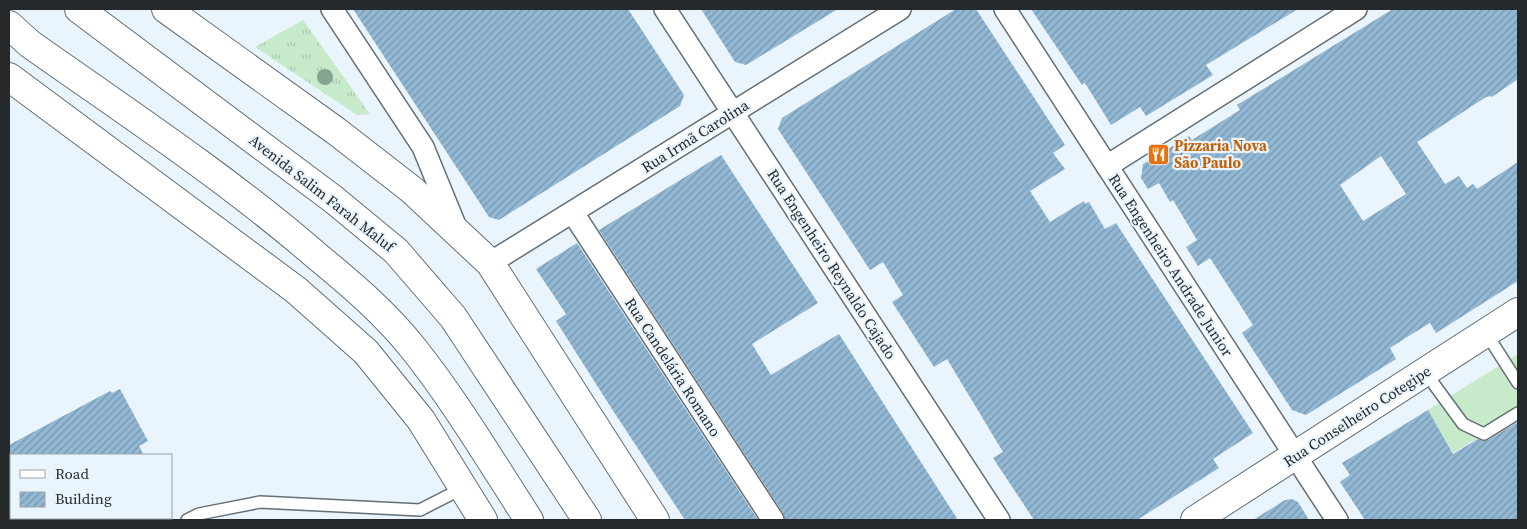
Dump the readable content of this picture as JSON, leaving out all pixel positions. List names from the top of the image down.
{
  "streets": {
    "main road": ["Avenida Salim Farah Maluf", "Rua Conselheiro Cotegipe"],
    "street": [
      "Rua Irmã Carolina",
      "Rua Engenheiro Reynaldo Cajado",
      "Rua Engenheiro Andrade Junior",
      "Rua Candelária Romano"
    ]
  },
  "crossings": [
    ["Rua Irmã Carolina", "Rua Engenheiro Reynaldo Cajado"],
    ["Rua Irmã Carolina", "Rua Candelária Romano"],
    ["Rua Engenheiro Andrade Junior", "Rua Conselheiro Cotegipe"]
  ],
  "places": {
    "restaurant": ["Pizzaria Nova São Paulo"]
  },
  "legend": ["Road", "Building"]
}
